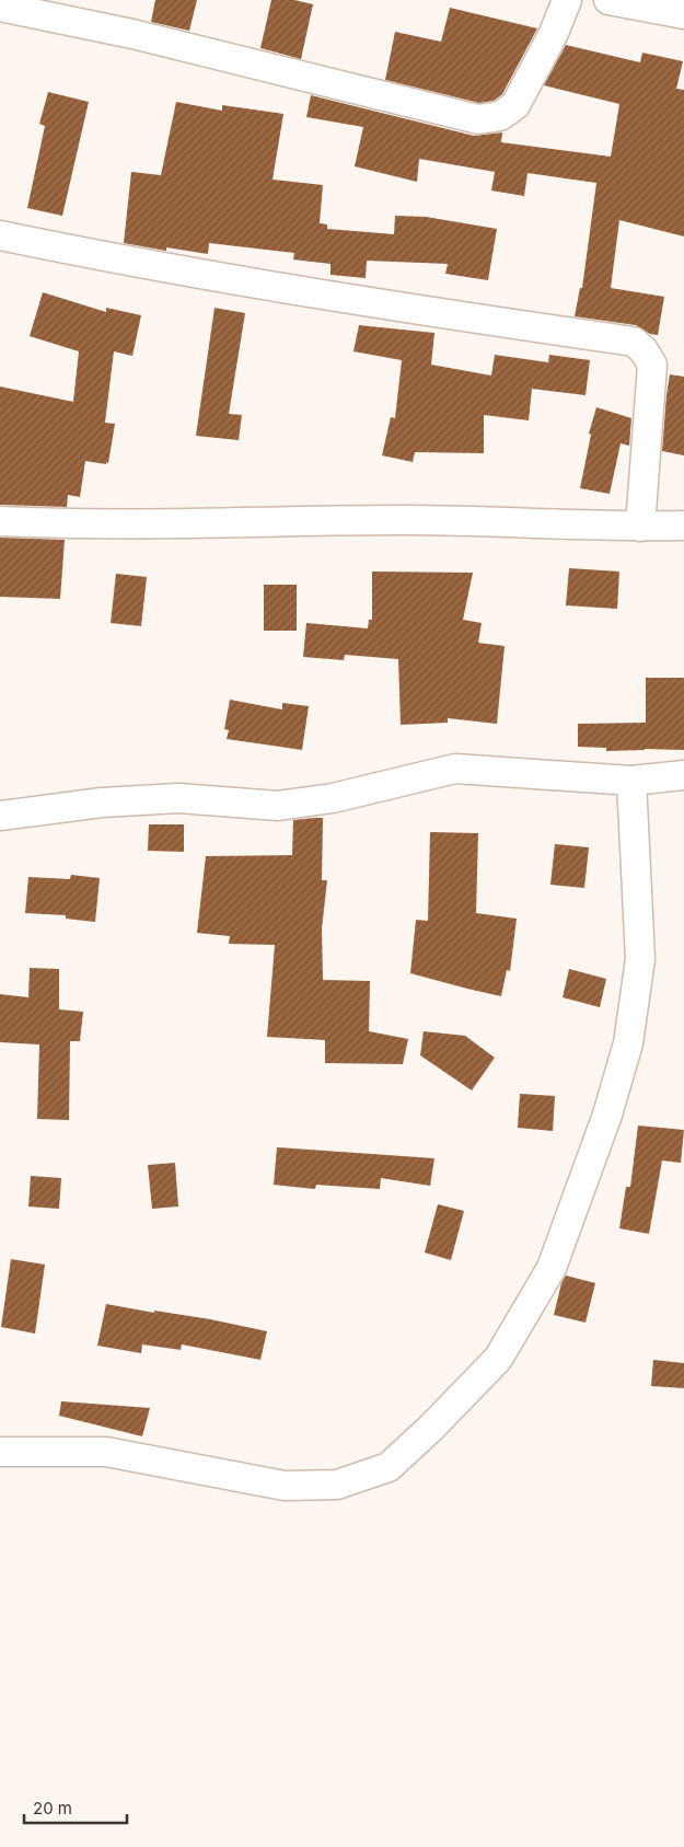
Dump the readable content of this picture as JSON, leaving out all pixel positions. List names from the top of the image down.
{
  "scale_bar": "20 m"
}
